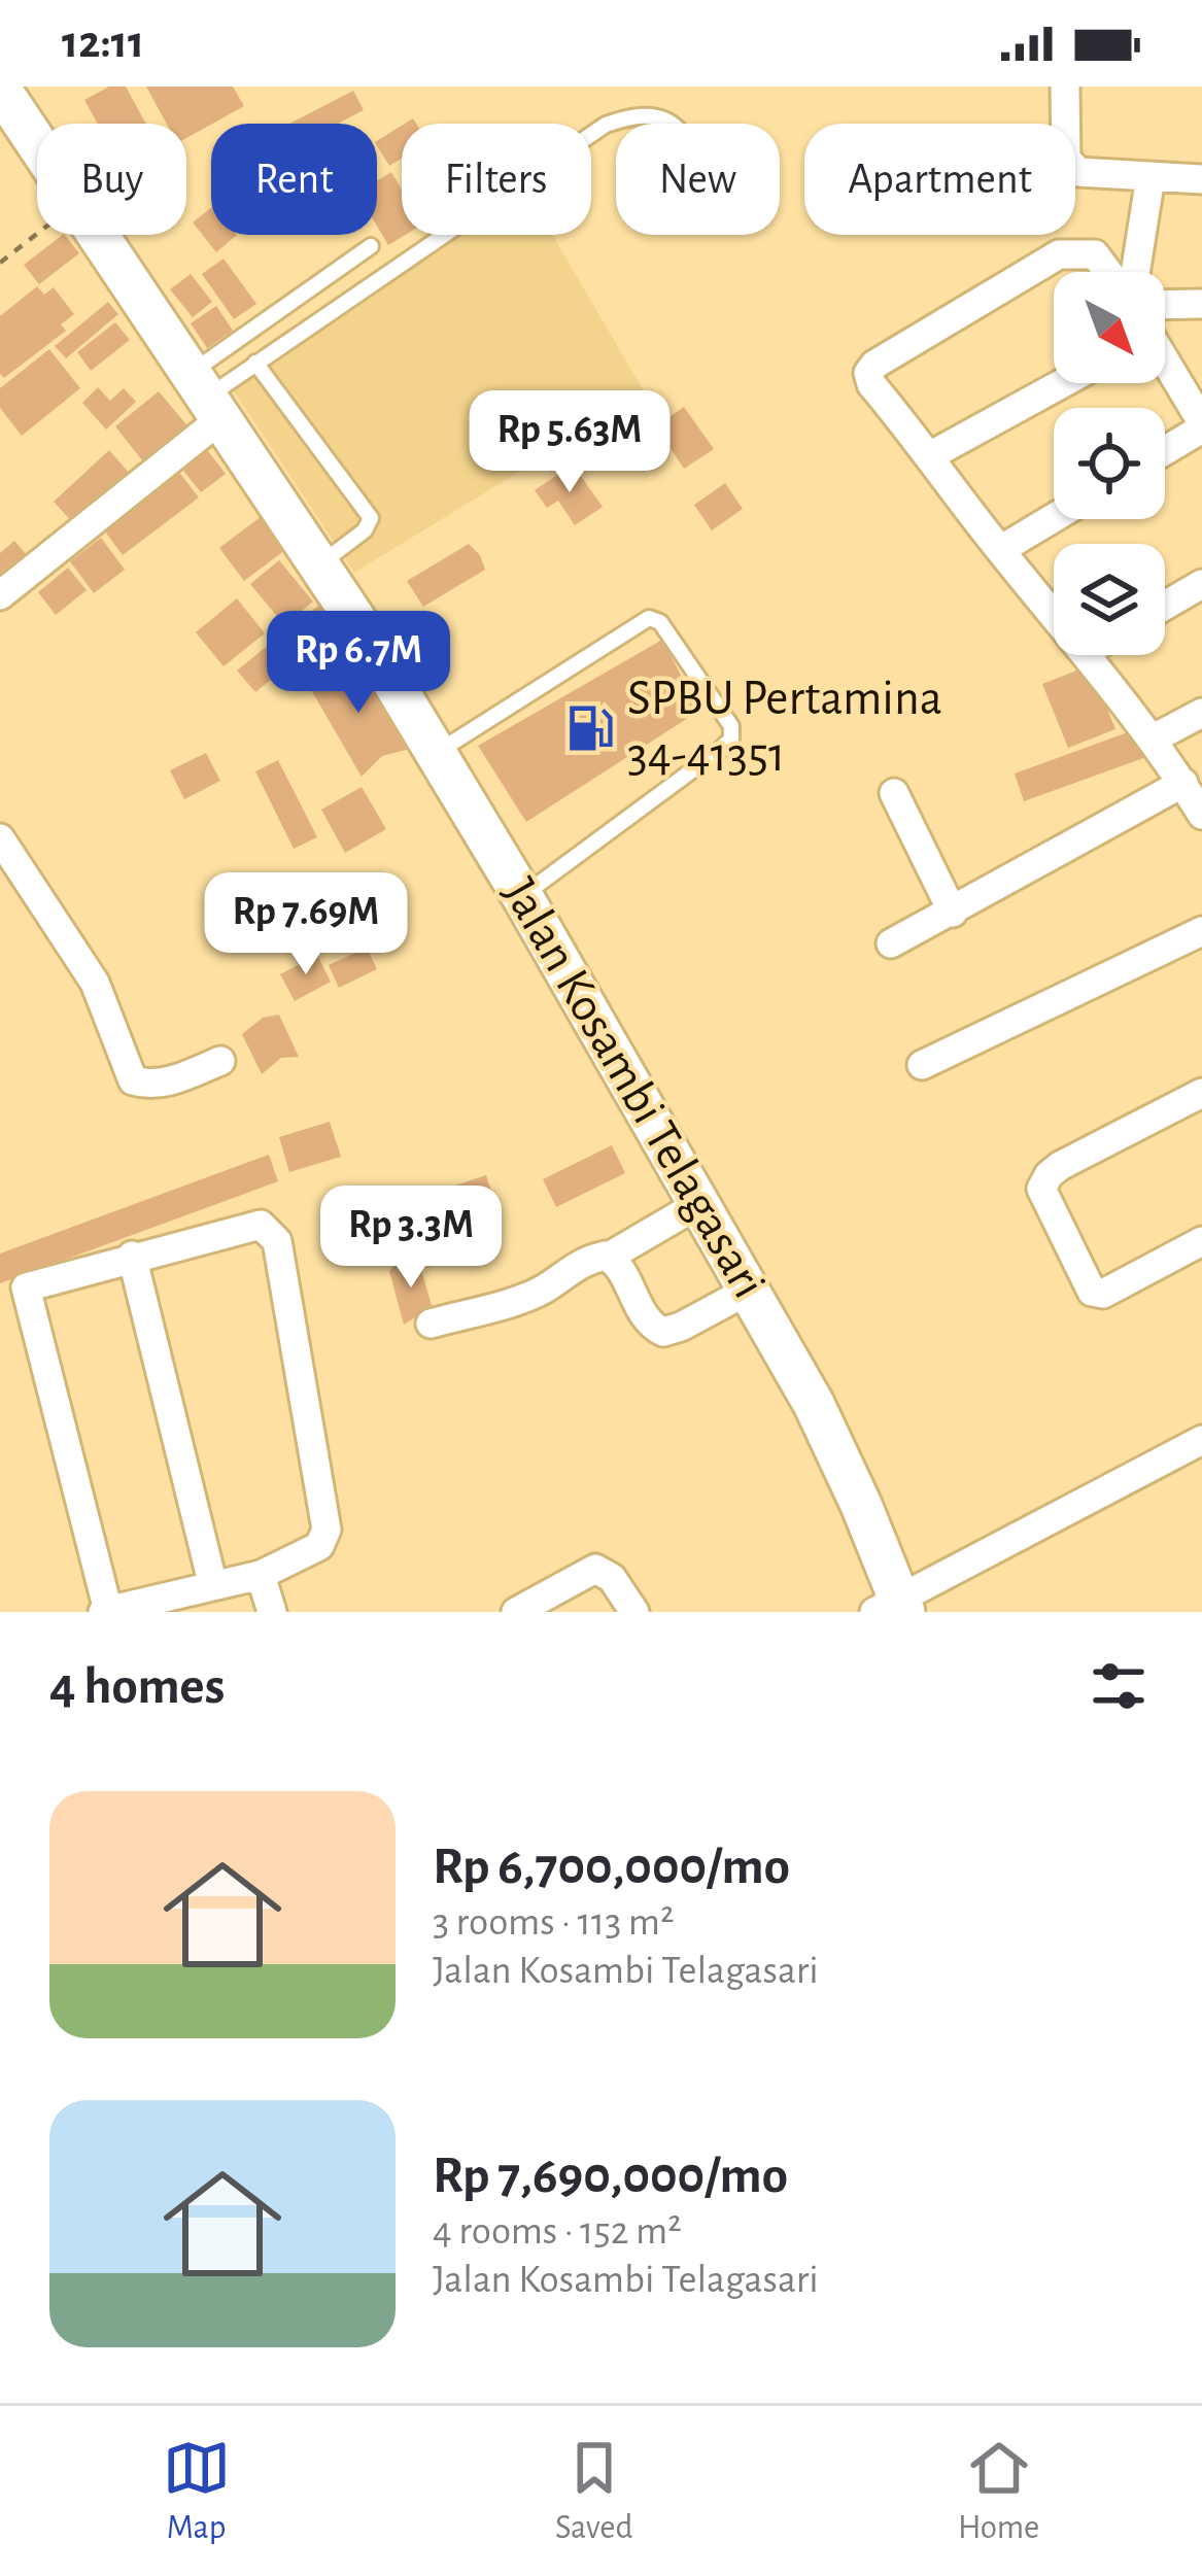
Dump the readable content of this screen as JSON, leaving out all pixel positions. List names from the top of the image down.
{
  "streets": {
    "main road": ["Jalan Kosambi Telagasari"]
  },
  "places": {
    "fuel station": ["SPBU Pertamina 34-41351"]
  },
  "north": "bottom right",
  "page": {
    "status": "12:11",
    "chip": [
      "Buy",
      "Rent",
      "Filters",
      "New",
      "Apartment"
    ],
    "price": [
      "Rp 5.63M",
      "Rp 6.7M",
      "Rp 7.69M",
      "Rp 3.3M"
    ],
    "heading": "4 homes",
    "list": [
      {
        "name": "Rp 6,700,000/mo",
        "note": "3 rooms · 113 m² · Jalan Kosambi Telagasari"
      },
      {
        "name": "Rp 7,690,000/mo",
        "note": "4 rooms · 152 m² · Jalan Kosambi Telagasari"
      }
    ],
    "tabs": ["Map", "Saved", "Home"]
  }
}
